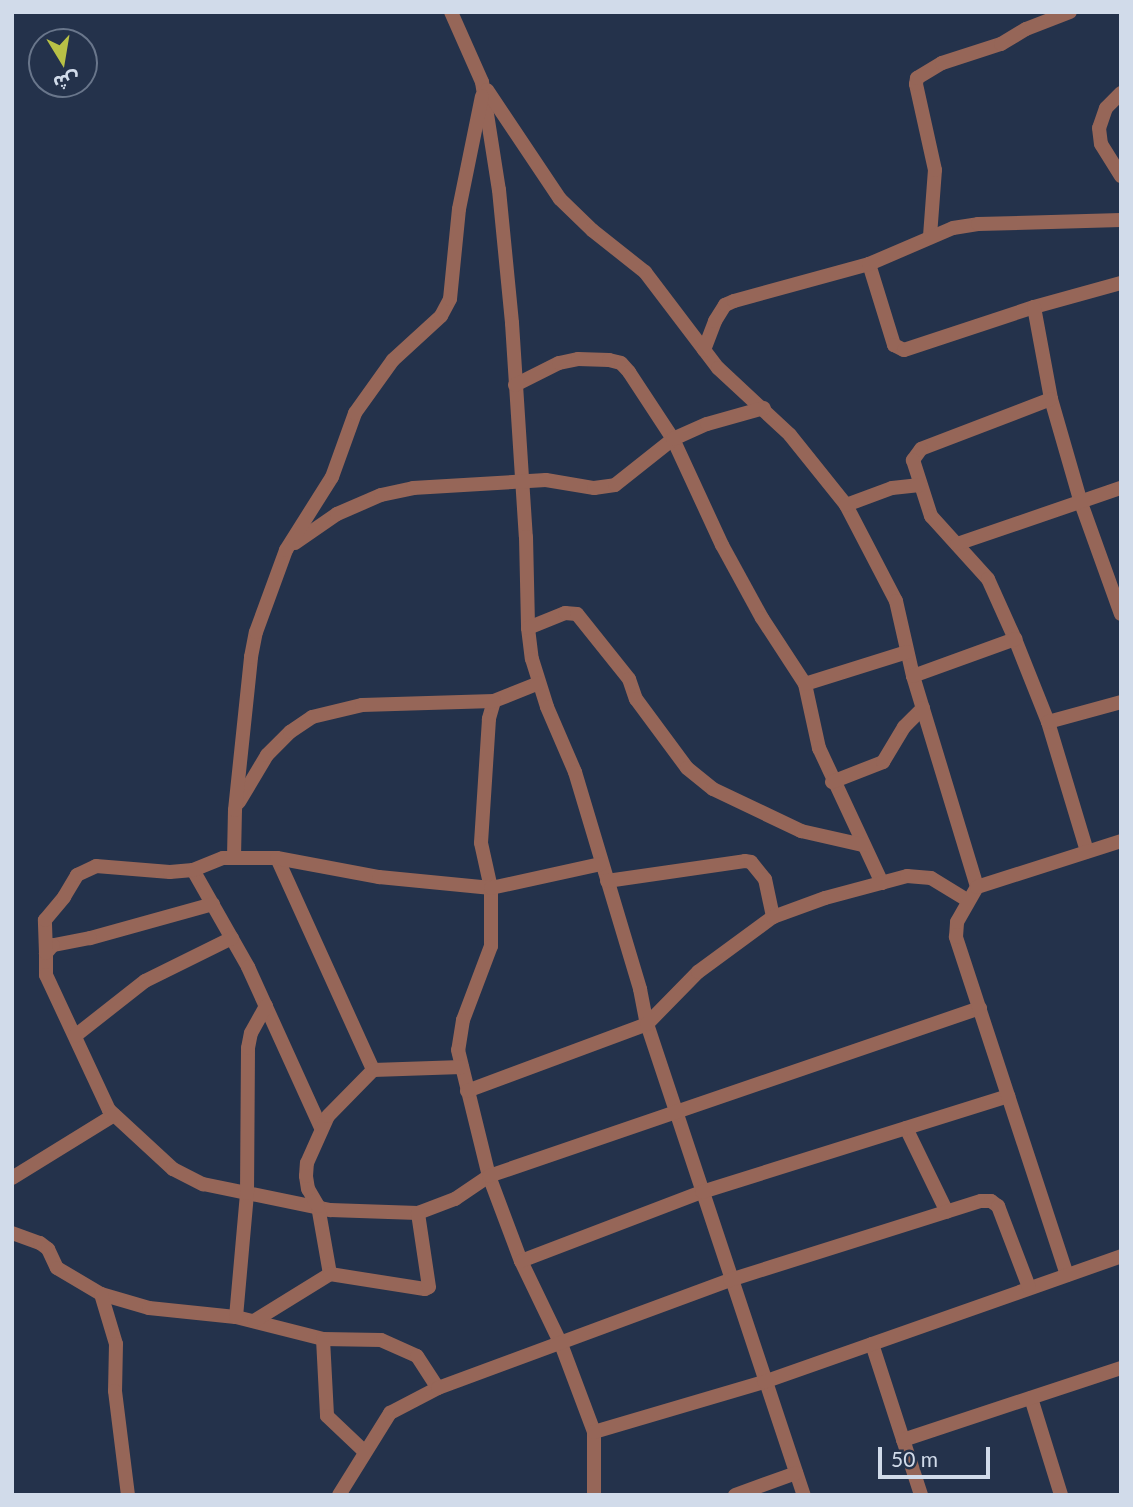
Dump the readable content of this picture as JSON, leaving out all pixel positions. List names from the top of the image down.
{
  "scale_bar": "50 m",
  "north": "bottom"
}
